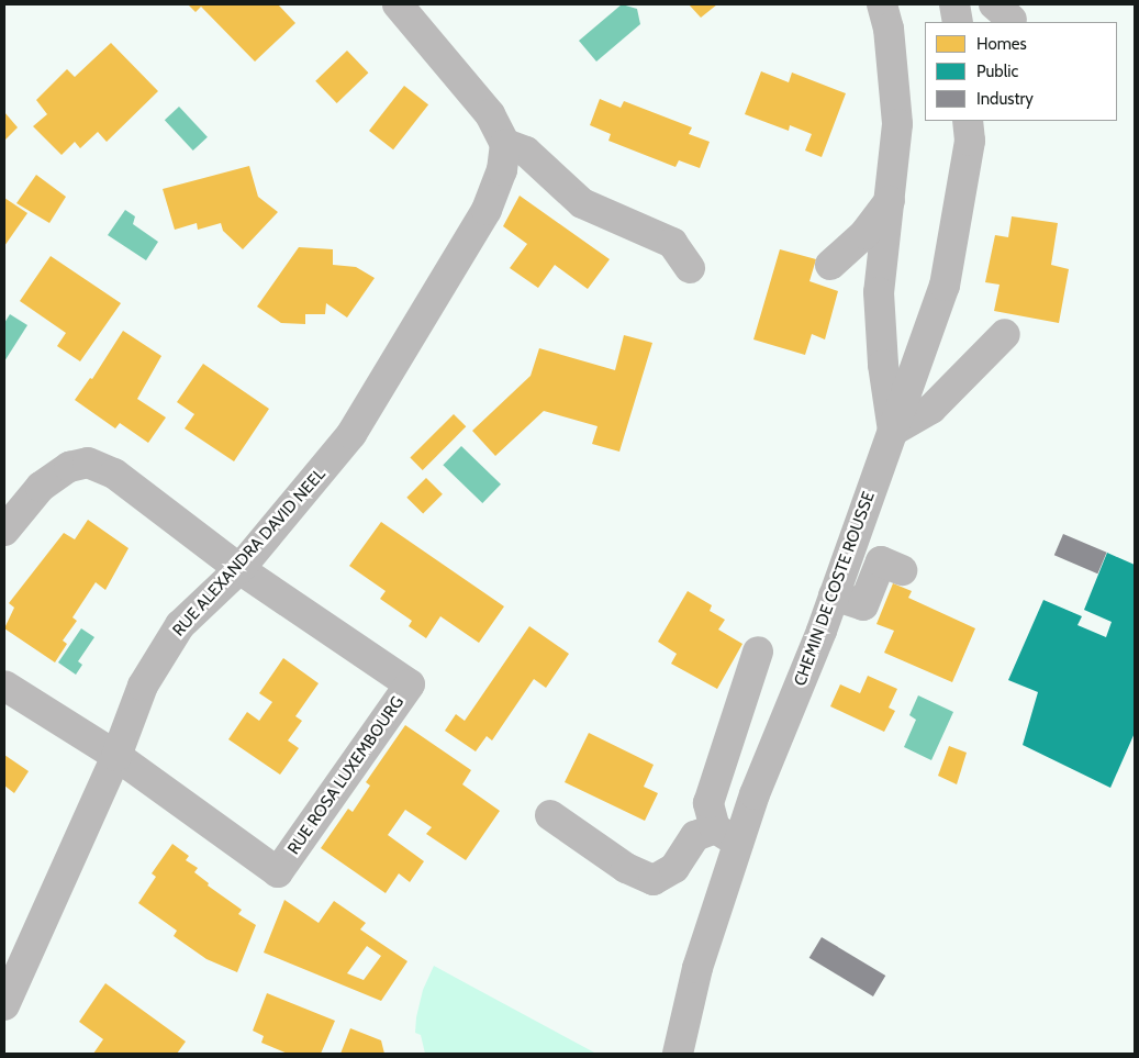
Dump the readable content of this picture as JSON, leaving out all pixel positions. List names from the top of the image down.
{
  "streets": {
    "street": ["RUE ALEXANDRA DAVID NEEL", "CHEMIN DE COSTE ROUSSE", "RUE ROSA LUXEMBOURG"]
  },
  "crossings": [
    ["RUE ALEXANDRA DAVID NEEL", "RUE ROSA LUXEMBOURG"]
  ],
  "legend": ["Homes", "Public", "Industry"]
}
